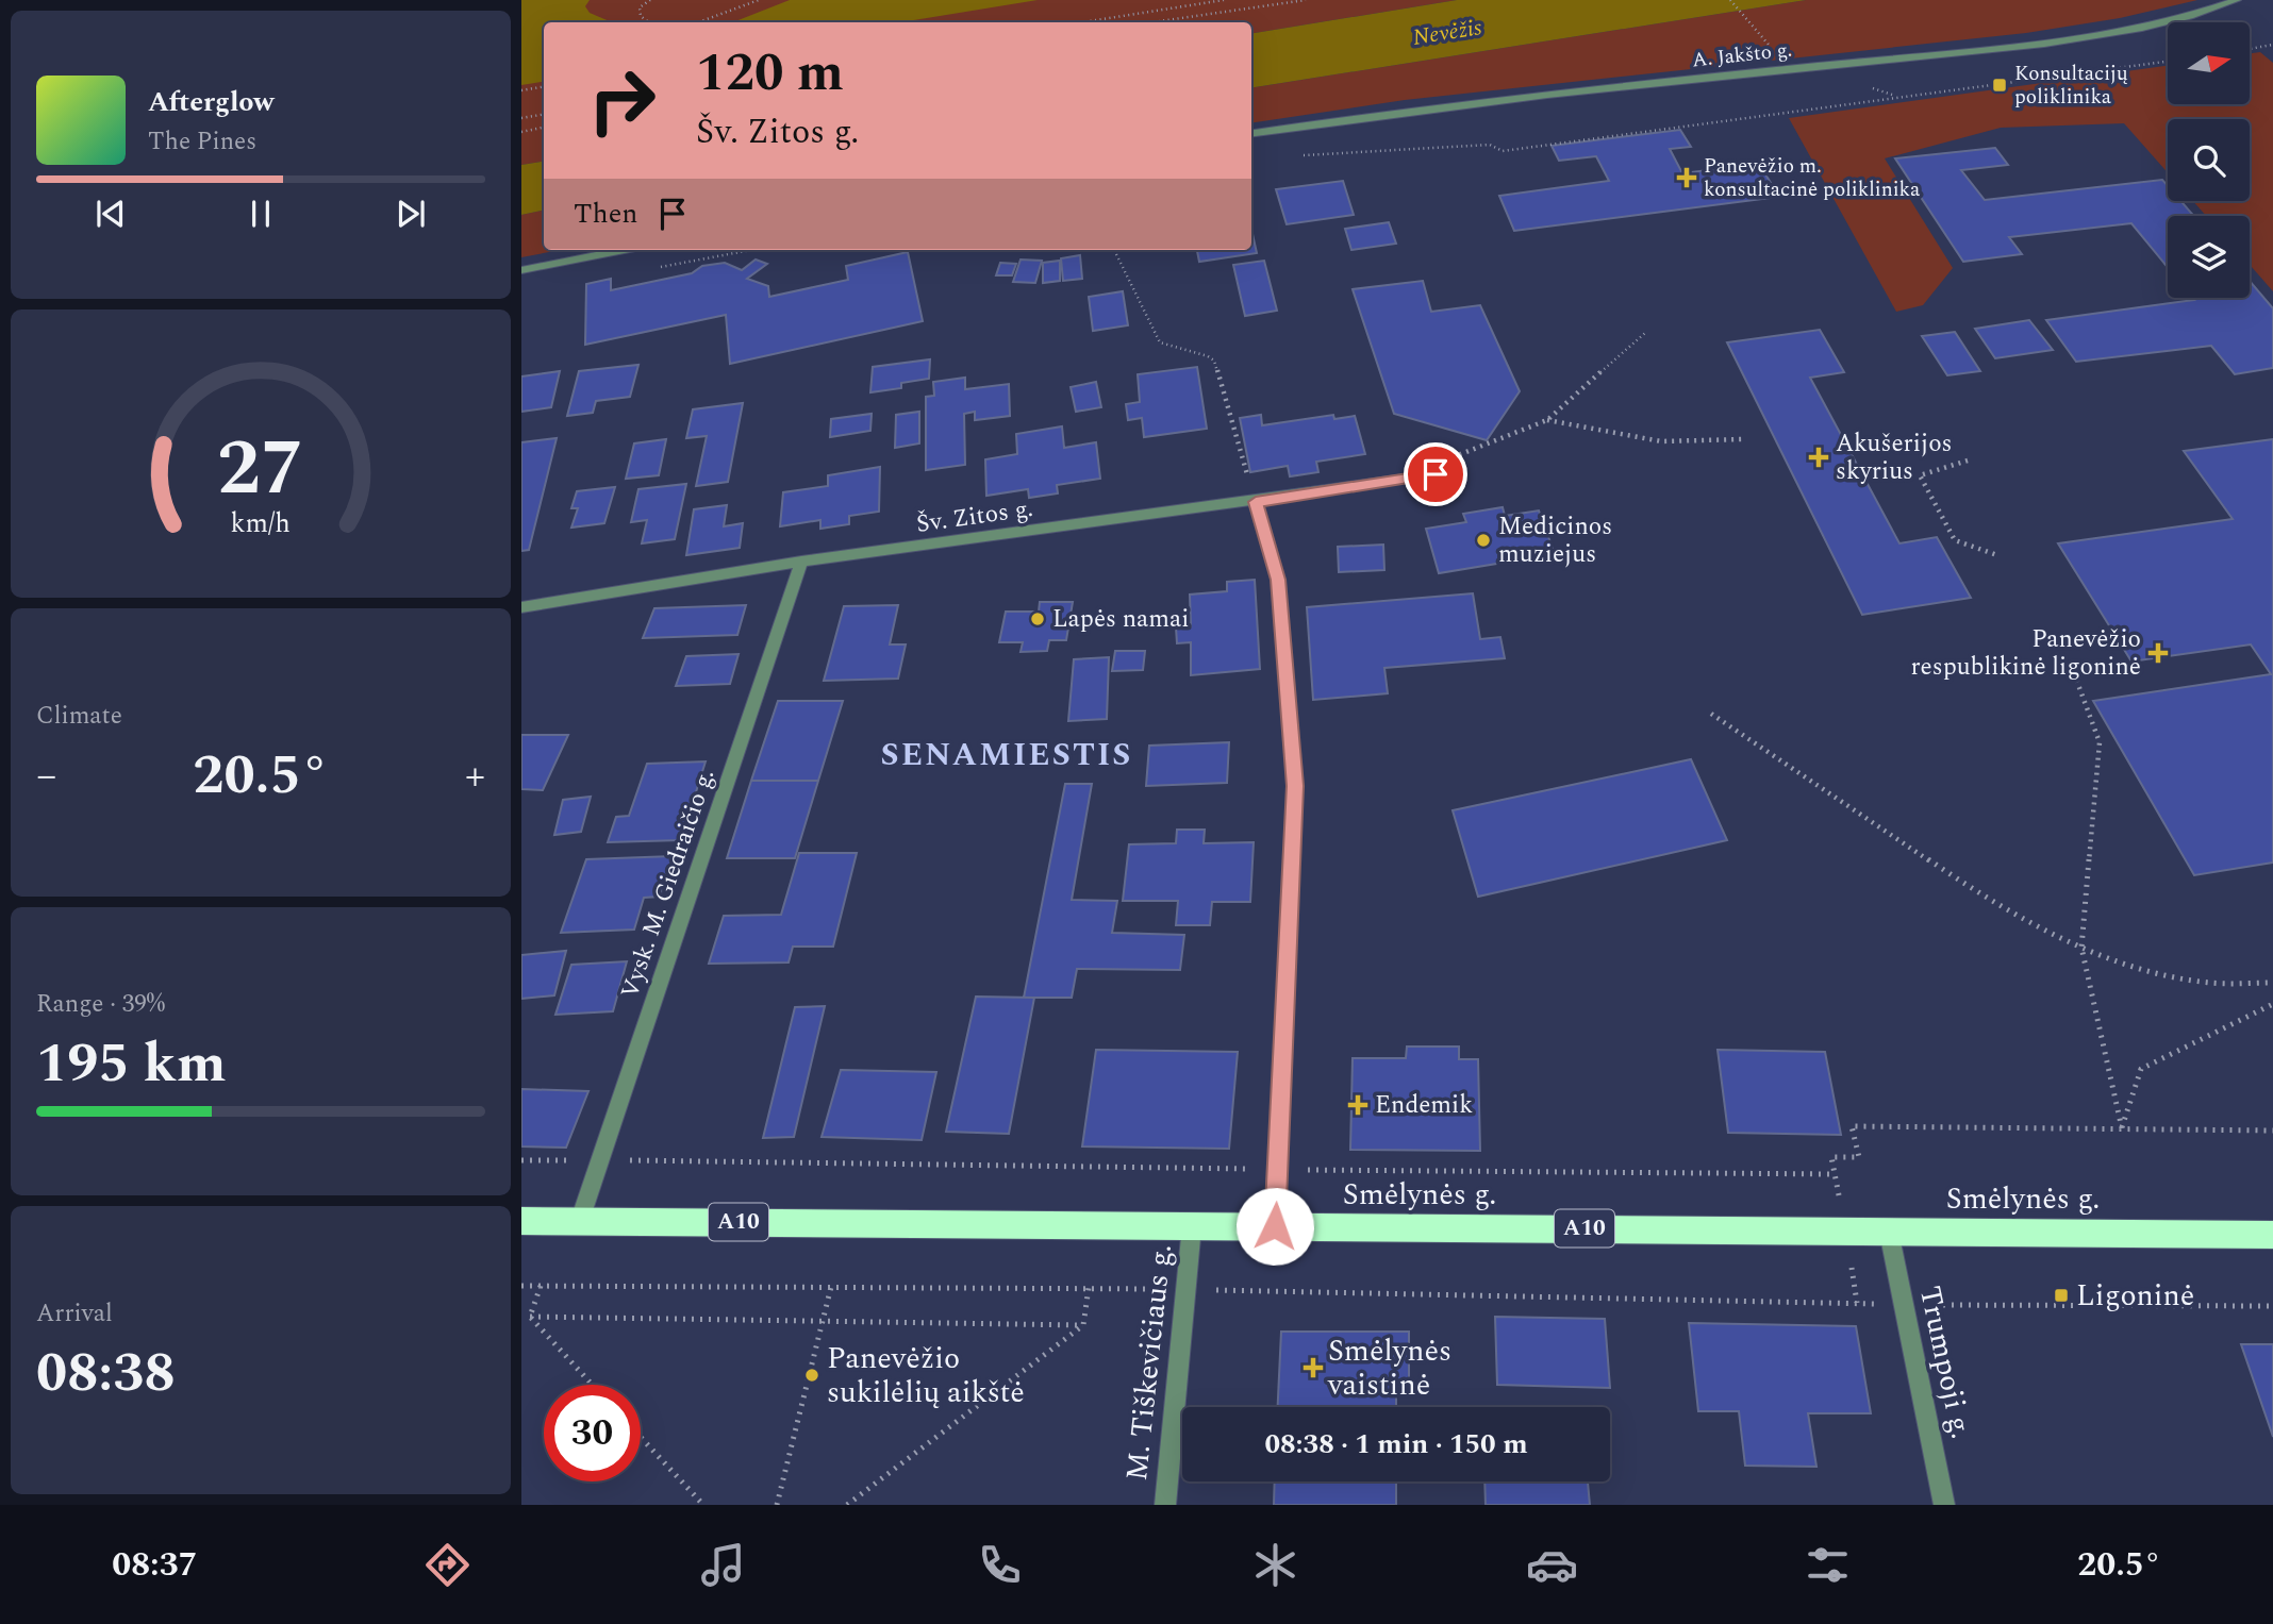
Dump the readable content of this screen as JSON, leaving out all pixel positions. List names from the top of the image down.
{
  "streets": {
    "highway": ["Smėlynės g.", "A10"],
    "street": [
      "A. Jakšto g.",
      "Šv. Zitos g.",
      "Vysk. M. Giedraičio g.",
      "M. Tiškevičiaus g.",
      "Trumpoji g."
    ]
  },
  "crossings": [
    ["Šv. Zitos g.", "Vysk. M. Giedraičio g."],
    ["Vysk. M. Giedraičio g.", "Smėlynės g."],
    ["Smėlynės g.", "M. Tiškevičiaus g."],
    ["Smėlynės g.", "Trumpoji g."]
  ],
  "districts": ["SENAMIESTIS"],
  "water": ["Nevėžis"],
  "places": {
    "transit": ["Konsultacijų poliklinika", "Ligoninė"],
    "health": [
      "Panevėžio m. konsultacinė poliklinika",
      "Akušerijos skyrius",
      "Panevėžio respublikinė ligoninė",
      "Endemik",
      "Smėlynės vaistinė"
    ],
    "other": ["Medicinos muziejus", "Lapės namai", "Panevėžio sukilėlių aikštė"]
  },
  "north": "right",
  "page": {
    "turn": ["120 m", "Šv. Zitos g."],
    "song": ["Afterglow", "The Pines"],
    "then": "Then",
    "tile": [
      "Climate",
      ["Range · 39%", "195 km"],
      ["Arrival", "08:38"]
    ],
    "heat": ["−", "20.5°", "+"],
    "limit": "30",
    "trip": "08:38 · 1 min · 150 m",
    "tabs": ["08:37", "20.5°"],
    "gauge": ["27", "km/h"]
  }
}
